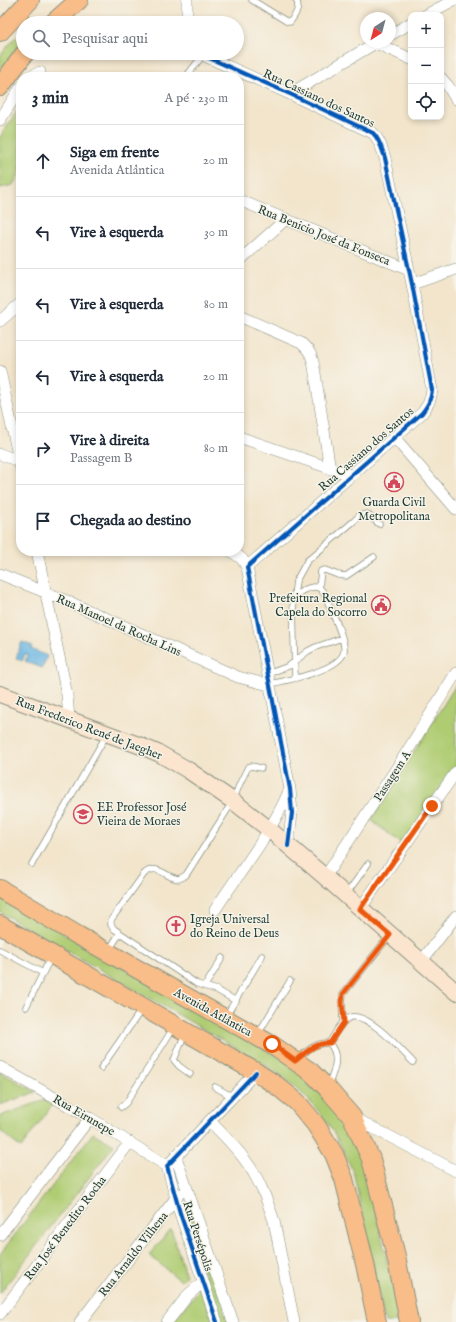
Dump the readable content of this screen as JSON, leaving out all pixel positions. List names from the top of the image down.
{
  "streets": {
    "main road": ["Rua Frederico René de Jaegher", "Avenida Atlântica"],
    "street": [
      "Rua Cassiano dos Santos",
      "Rua Benicio José da Fonseca",
      "Rua Manoel da Rocha Lins",
      "Passagem A",
      "Rua Eirunepe",
      "Rua José Benedito Rocha",
      "Rua Persépolis",
      "Rua Arnaldo Vilhena"
    ]
  },
  "crossings": [
    ["Rua Cassiano dos Santos", "Rua Benicio José da Fonseca"],
    ["Rua Frederico René de Jaegher", "Passagem A"],
    ["Rua Eirunepe", "Rua José Benedito Rocha"],
    ["Rua Eirunepe", "Rua Persépolis"],
    ["Rua Persépolis", "Rua Arnaldo Vilhena"]
  ],
  "places": {
    "public building": ["Guarda Civil Metropolitana", "Prefeitura Regional Capela do Socorro"],
    "school or university": ["EE Professor José Vieira de Moraes"],
    "church": ["Igreja Universal do Reino de Deus"]
  },
  "north": "bottom left",
  "page": {
    "map_buttons": ["+", "−"],
    "search": "Pesquisar aqui",
    "heading": ["3 min", "A pé · 230 m"],
    "list": [
      ["Siga em frente", "Avenida Atlântica", "20 m"],
      ["Vire à esquerda", "30 m"],
      ["Vire à esquerda", "80 m"],
      ["Vire à esquerda", "20 m"],
      ["Vire à direita", "Passagem B", "80 m"],
      "Chegada ao destino"
    ]
  }
}
